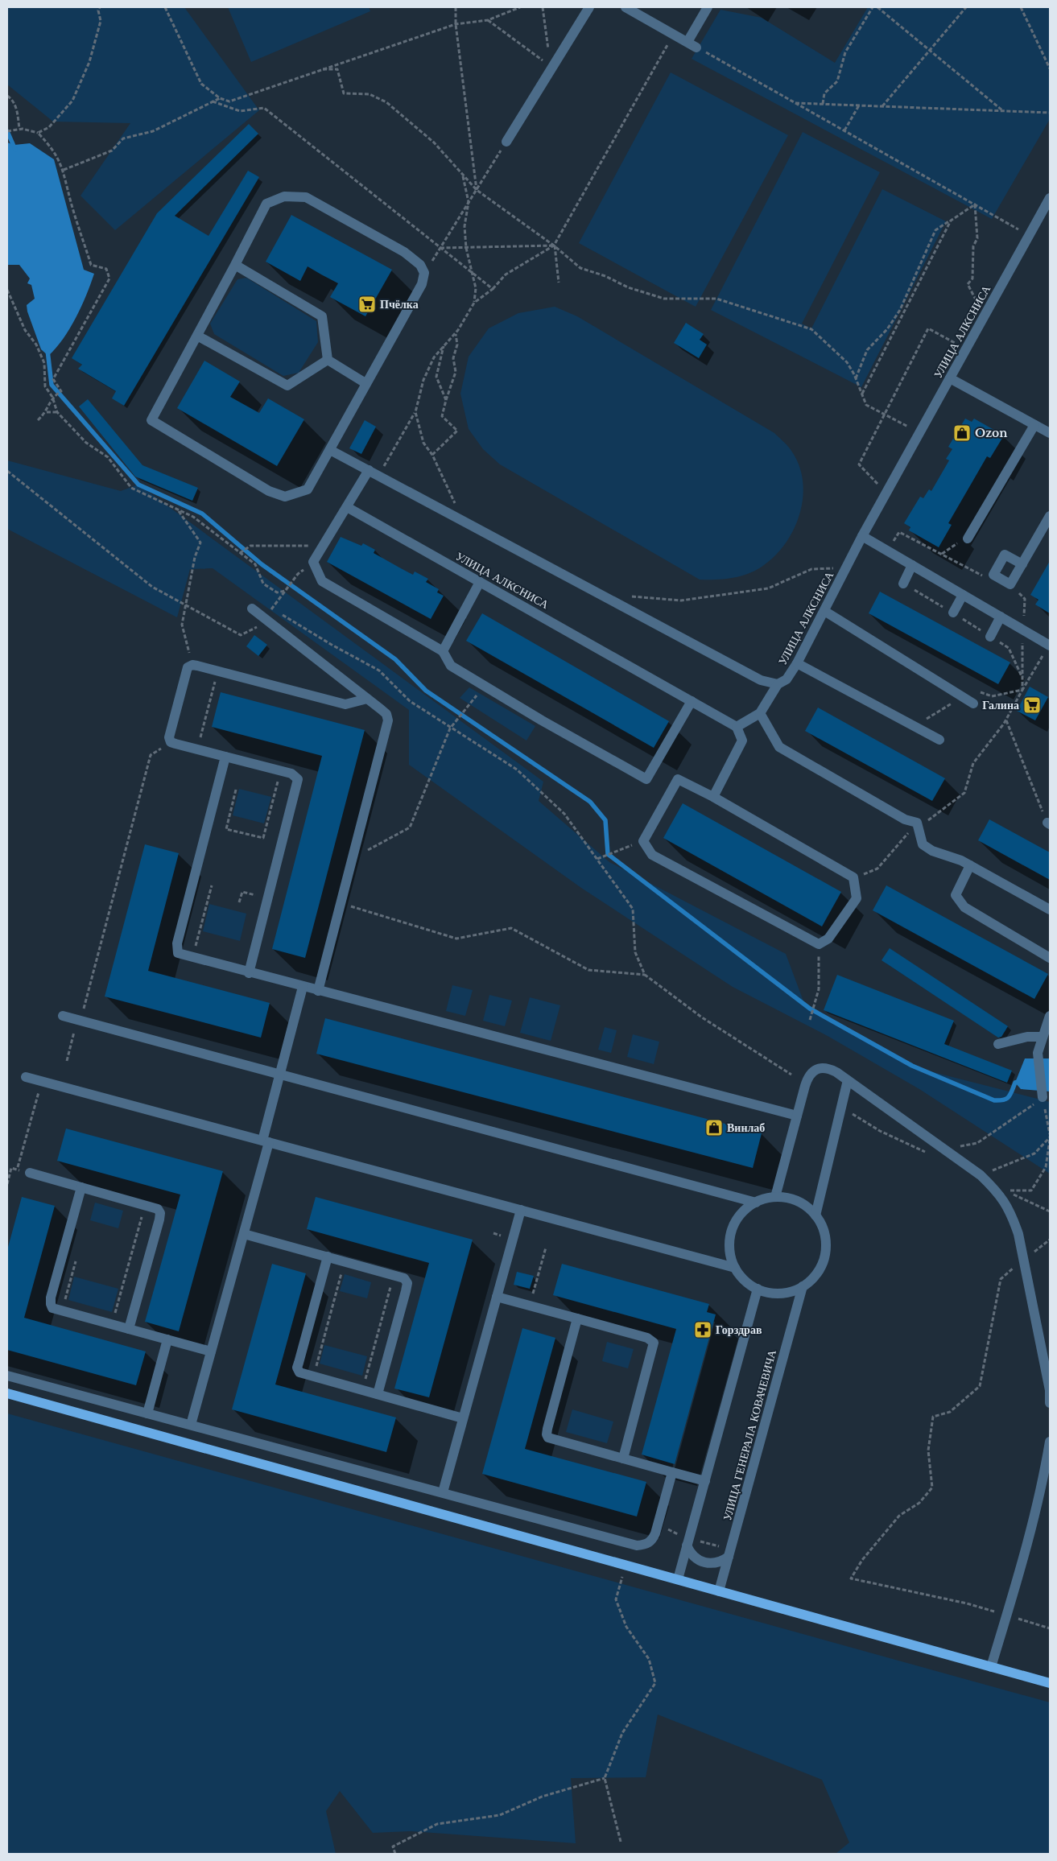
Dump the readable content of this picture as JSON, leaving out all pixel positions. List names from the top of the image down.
{
  "streets": {
    "street": ["УЛИЦА АЛКСНИСА", "УЛИЦА ГЕНЕРАЛА КОВАЧЕВИЧА"]
  },
  "places": {
    "supermarket": ["Пчёлка", "Галина"],
    "shop": ["Ozon", "Винлаб"],
    "pharmacy": ["Горздрав"]
  }
}
